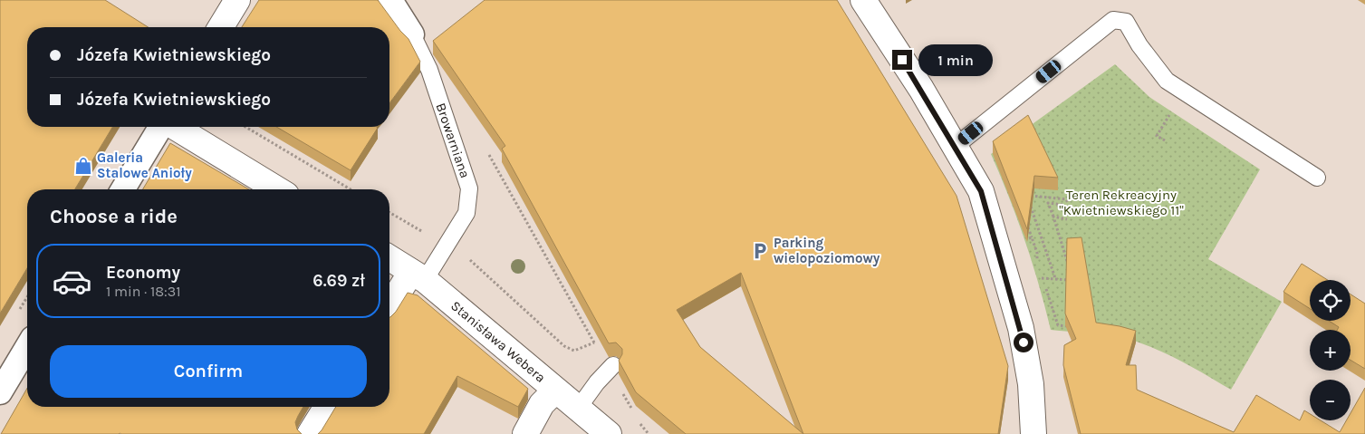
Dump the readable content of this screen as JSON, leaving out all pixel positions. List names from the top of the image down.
{
  "streets": {
    "street": ["Browarniana", "Stanisława Webera"]
  },
  "crossings": [
    ["Browarniana", "Stanisława Webera"]
  ],
  "parks": ["Teren Rekreacyjny \"Kwietniewskiego 11\""],
  "places": {
    "shop": ["Galeria Stalowe Anioły"],
    "parking": ["Parking wielopoziomowy"]
  },
  "page": {
    "banner": ["Józefa Kwietniewskiego", "Józefa Kwietniewskiego"],
    "bubble": "1 min",
    "heading": "Choose a ride",
    "list": [
      {
        "name": "Economy",
        "note": "1 min · 18:31",
        "value": "6.69 zł"
      }
    ],
    "map_buttons": ["+", "−"],
    "buttons": "Confirm"
  }
}
